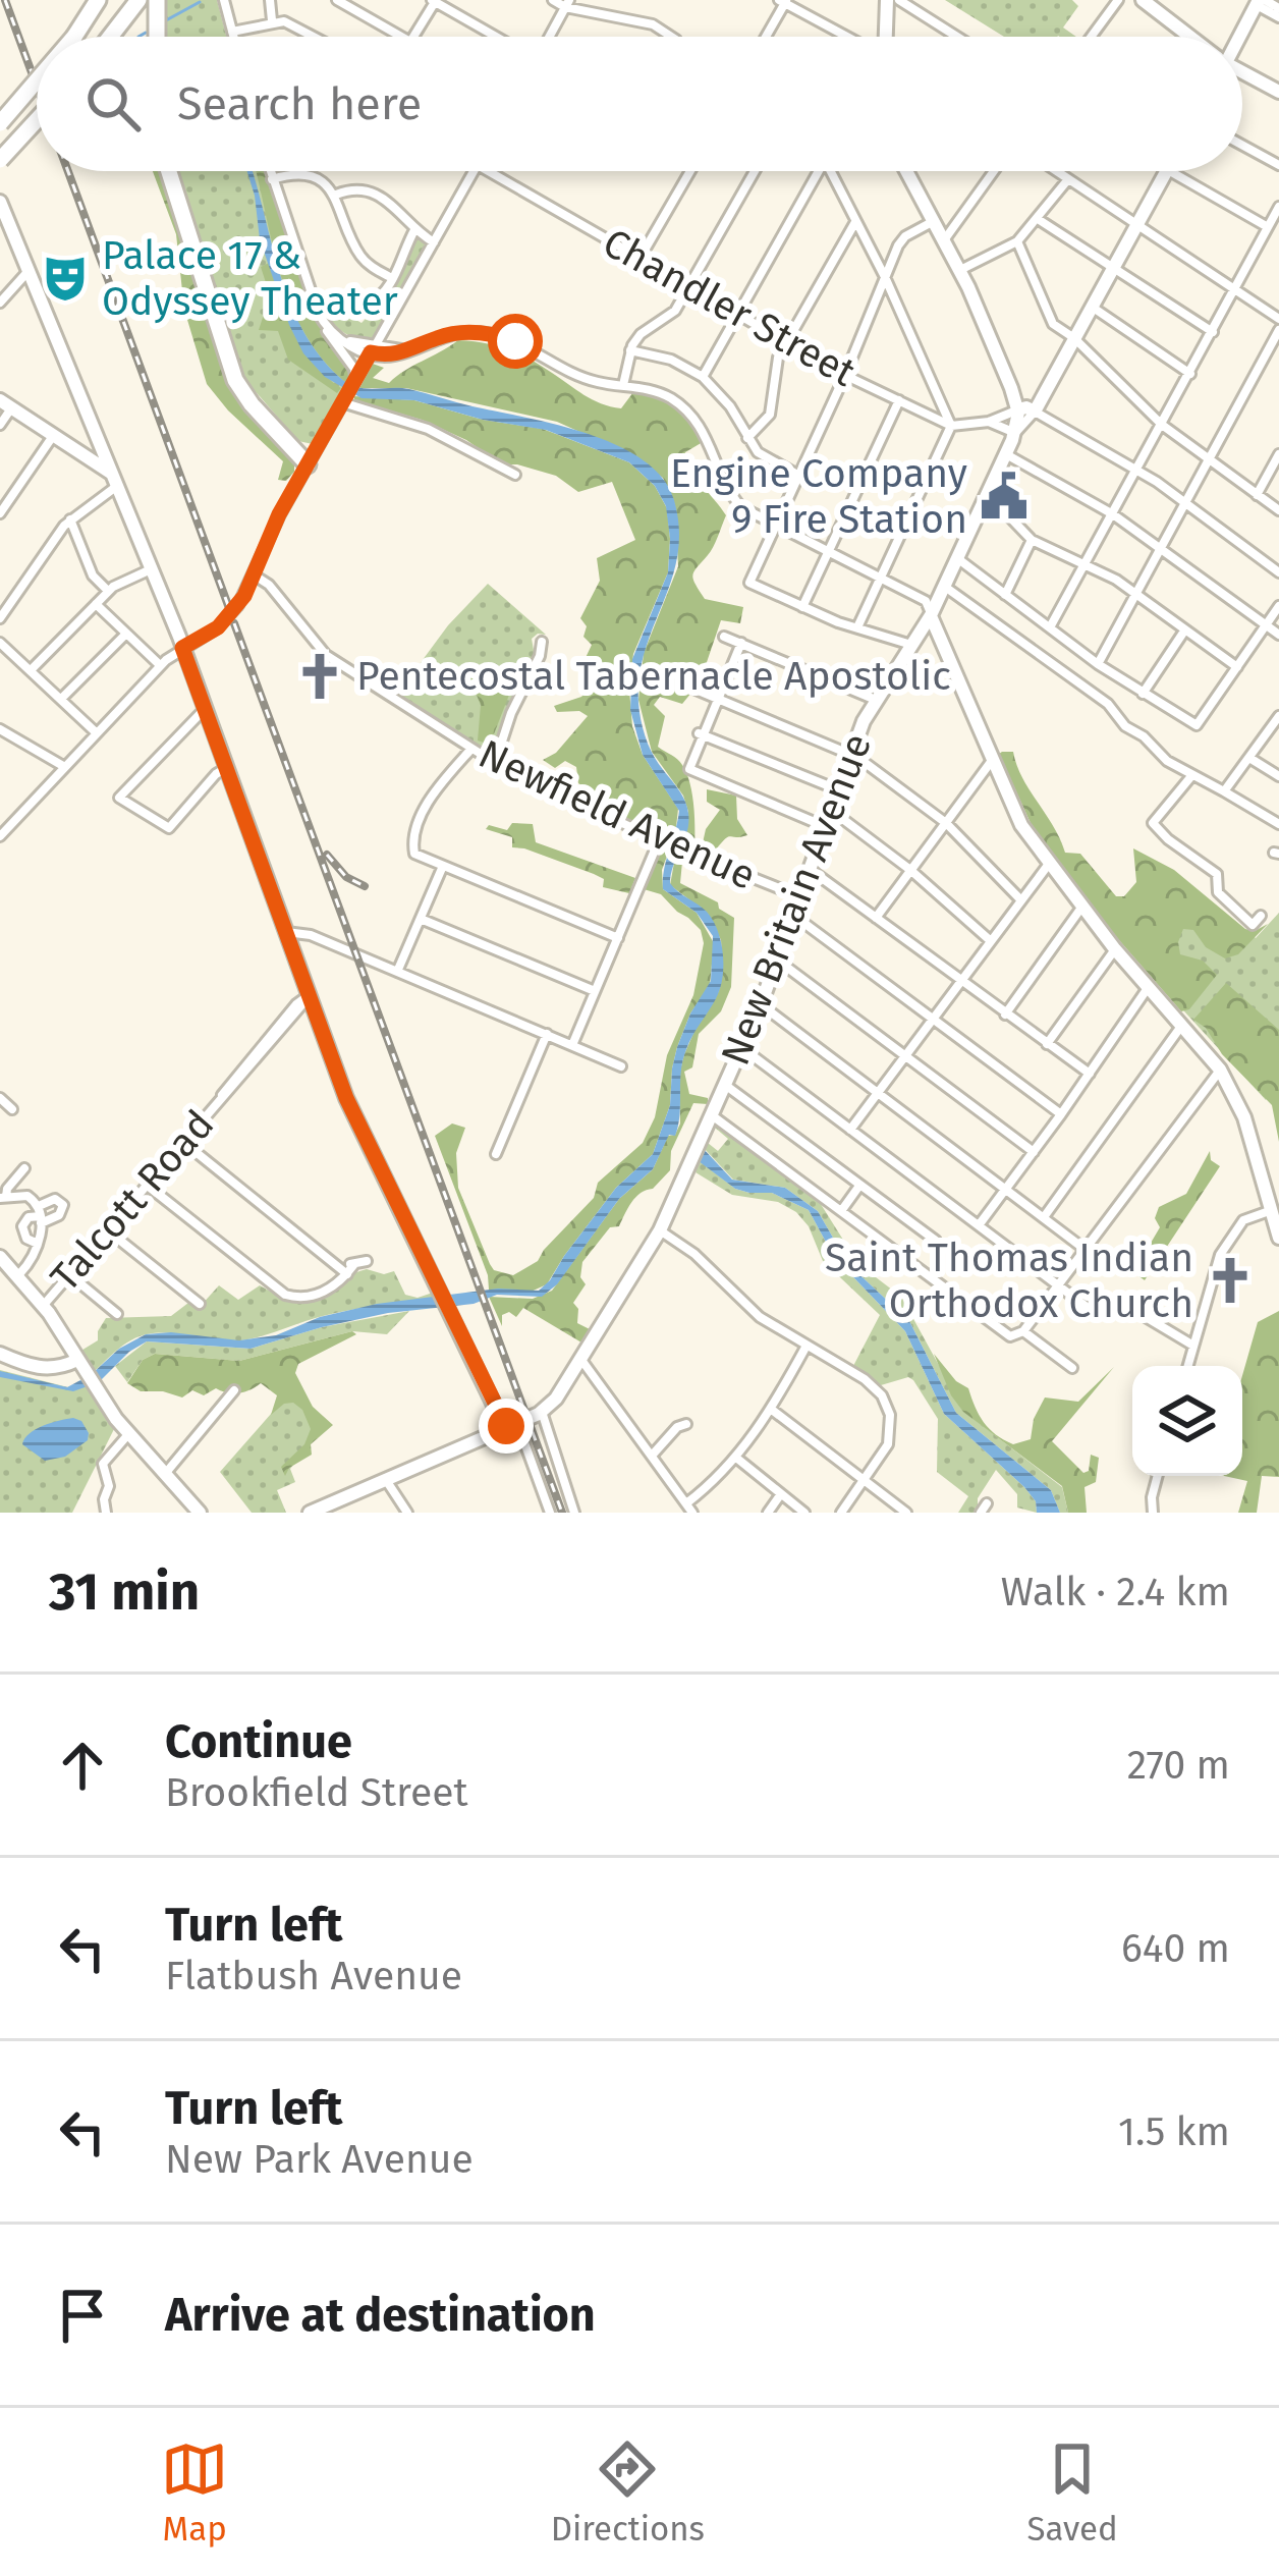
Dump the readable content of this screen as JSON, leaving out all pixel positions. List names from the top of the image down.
{
  "streets": {
    "main road": ["New Britain Avenue"],
    "street": ["Chandler Street", "Newfield Avenue", "Talcott Road"]
  },
  "crossings": [
    ["Newfield Avenue", "New Britain Avenue"]
  ],
  "places": {
    "theatre": ["Palace 17 & Odyssey Theater"],
    "public building": ["Engine Company 9 Fire Station"],
    "church": ["Pentecostal Tabernacle Apostolic", "Saint Thomas Indian Orthodox Church"]
  },
  "page": {
    "search": "Search here",
    "heading": ["31 min", "Walk · 2.4 km"],
    "list": [
      ["Continue", "Brookfield Street", "270 m"],
      ["Turn left", "Flatbush Avenue", "640 m"],
      ["Turn left", "New Park Avenue", "1.5 km"],
      "Arrive at destination"
    ],
    "nav": ["Map", "Directions", "Saved"]
  }
}
